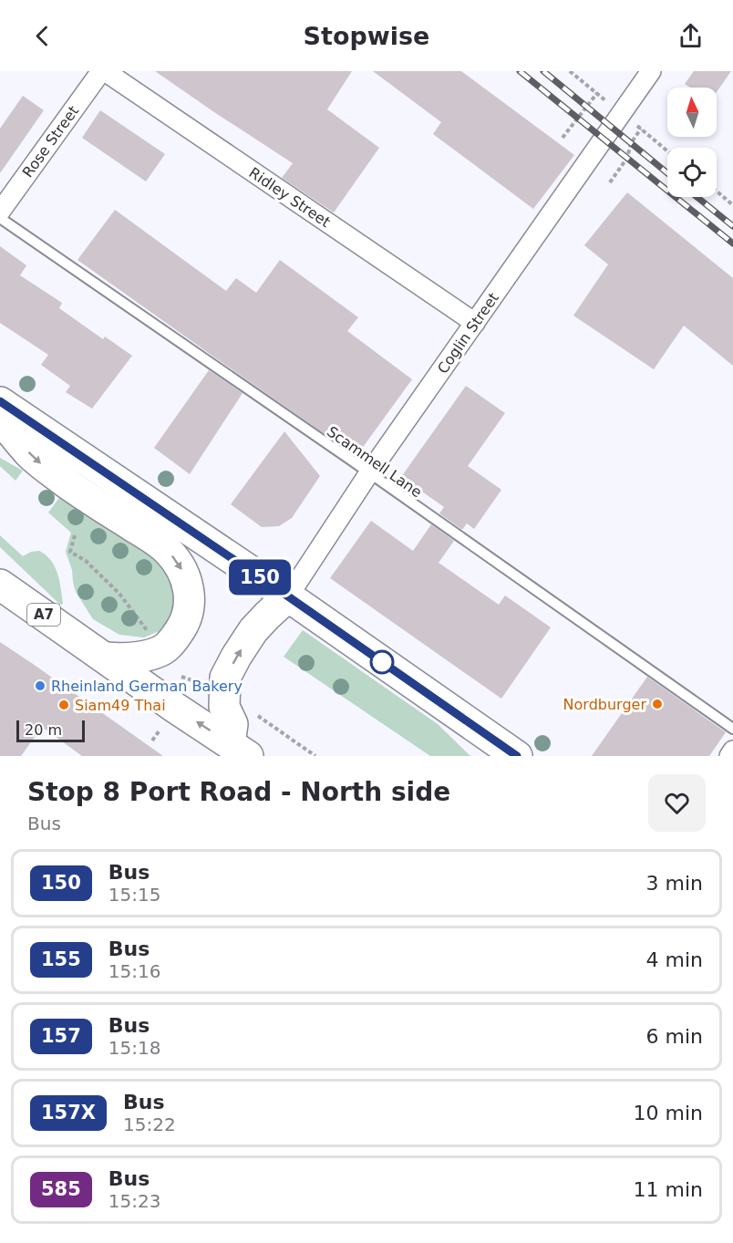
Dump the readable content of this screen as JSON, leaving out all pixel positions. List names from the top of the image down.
{
  "streets": {
    "highway": ["A7"],
    "street": ["Rose Street", "Ridley Street", "Coglin Street"],
    "lane": ["Scammell Lane"]
  },
  "crossings": [
    ["Rose Street", "Ridley Street"],
    ["Ridley Street", "Coglin Street"],
    ["Coglin Street", "Scammell Lane"]
  ],
  "places": ["Rheinland German Bakery", "Nordburger", "Siam49 Thai"],
  "lines": ["bus line 150"],
  "scale_bar": "20 m",
  "north": "top",
  "page": {
    "header": "Stopwise",
    "on_map": "150",
    "scale": "20 m",
    "heading": ["Stop 8 Port Road - North side", "Bus"],
    "list": [
      {
        "mark": "150",
        "name": "Bus",
        "note": "15:15",
        "value": "3 min"
      },
      {
        "mark": "155",
        "name": "Bus",
        "note": "15:16",
        "value": "4 min"
      },
      {
        "mark": "157",
        "name": "Bus",
        "note": "15:18",
        "value": "6 min"
      },
      {
        "mark": "157X",
        "name": "Bus",
        "note": "15:22",
        "value": "10 min"
      },
      {
        "mark": "585",
        "name": "Bus",
        "note": "15:23",
        "value": "11 min"
      }
    ]
  }
}
